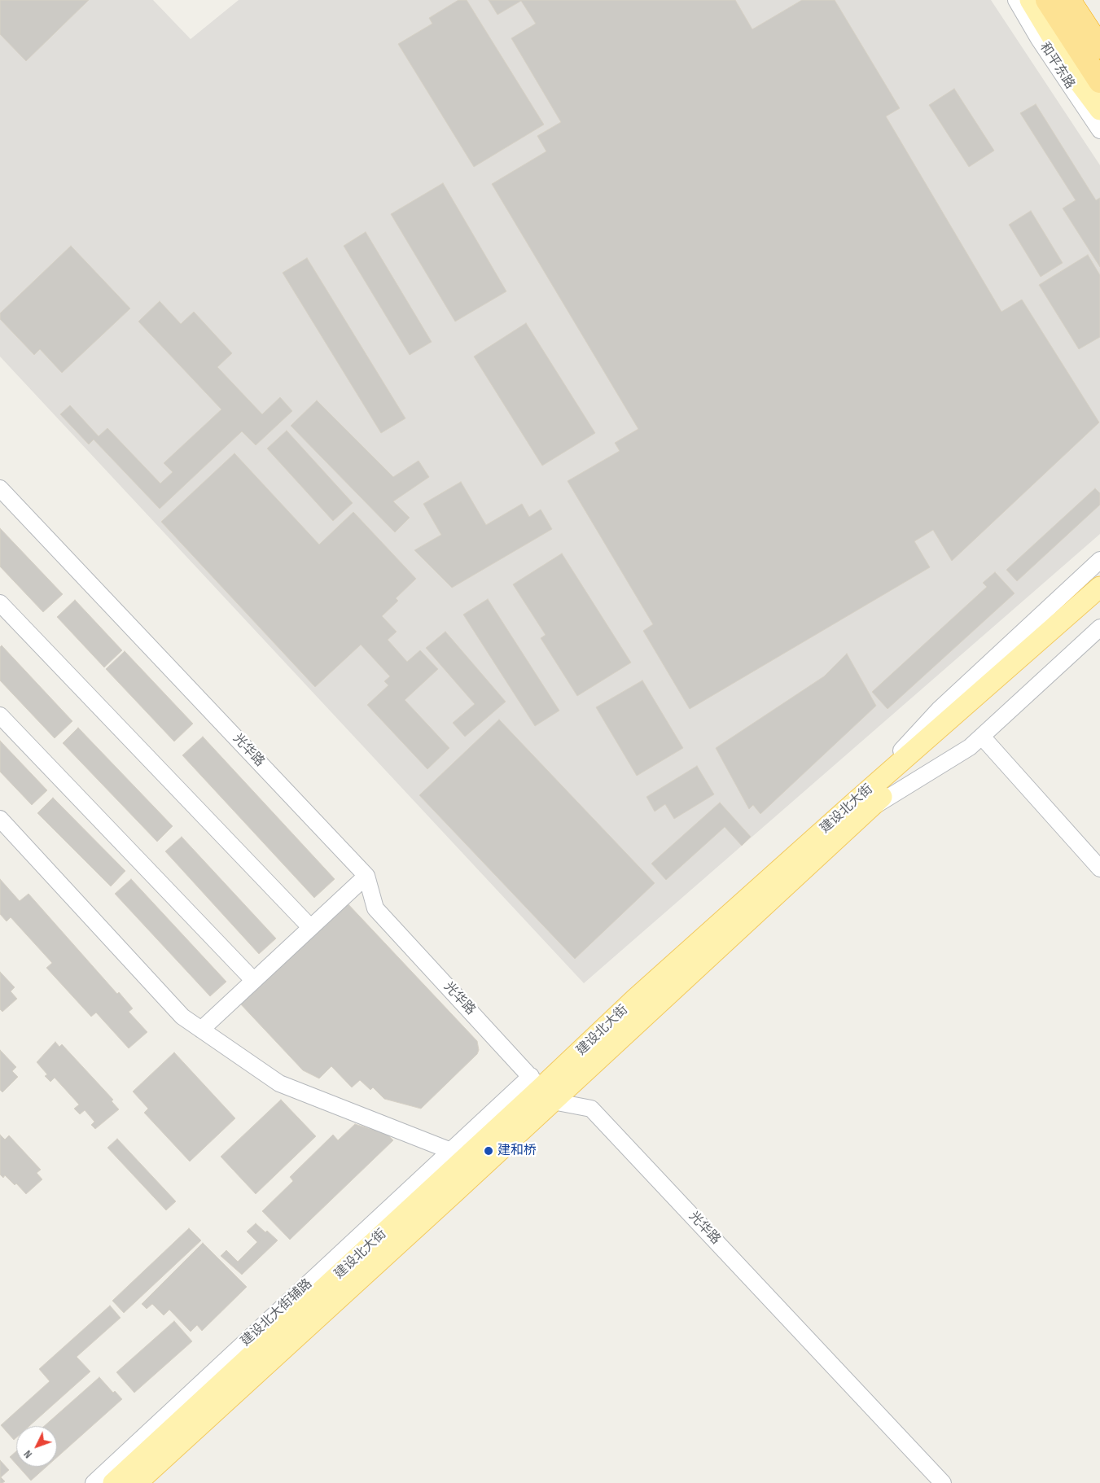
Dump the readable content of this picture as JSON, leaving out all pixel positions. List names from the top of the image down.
{
  "streets": {
    "main road": ["和平东路", "建设北大街"],
    "street": ["光华路", "建设北大街辅路"]
  },
  "crossings": [
    ["光华路", "建设北大街"],
    ["建设北大街", "建设北大街辅路"]
  ],
  "places": ["建和桥"],
  "north": "bottom left"
}
